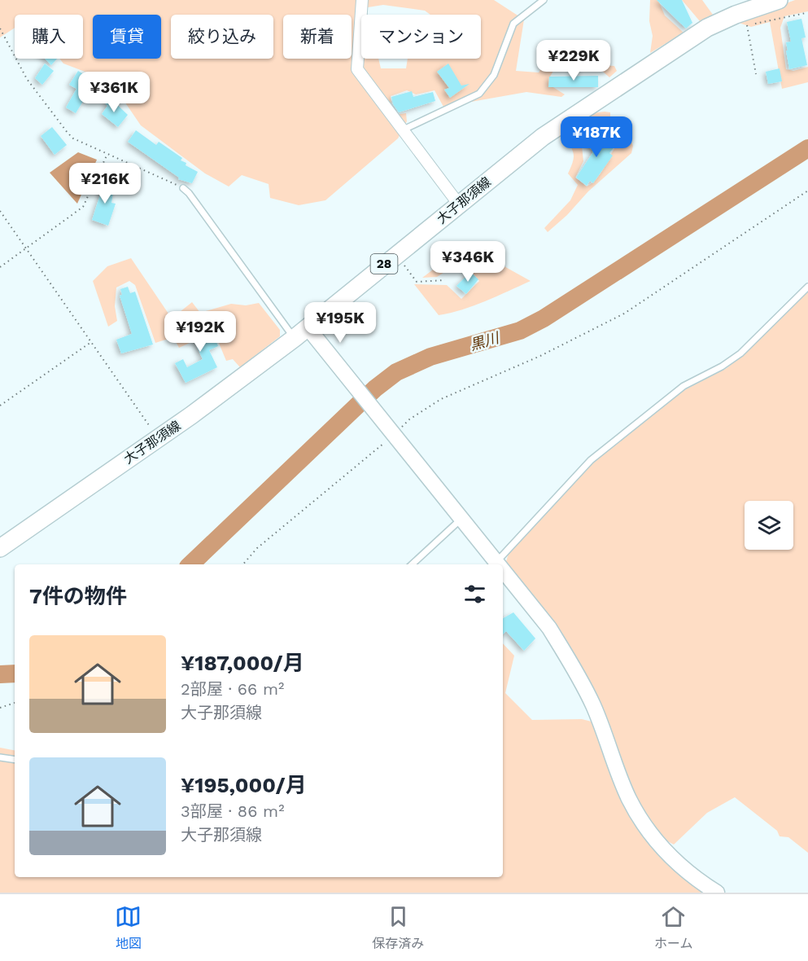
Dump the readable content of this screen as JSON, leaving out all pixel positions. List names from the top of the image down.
{
  "streets": {
    "main road": ["大子那須線", "28"]
  },
  "water": ["黒川"],
  "page": {
    "chip": [
      "購入",
      "賃貸",
      "絞り込み",
      "新着",
      "マンション"
    ],
    "price": [
      "¥229K",
      "¥361K",
      "¥187K",
      "¥216K",
      "¥346K",
      "¥195K",
      "¥192K"
    ],
    "heading": "7件の物件",
    "list": [
      {
        "name": "¥187,000/月",
        "note": "2部屋 · 66 m² · 大子那須線"
      },
      {
        "name": "¥195,000/月",
        "note": "3部屋 · 86 m² · 大子那須線"
      }
    ],
    "tabs": ["地図", "保存済み", "ホーム"]
  }
}
